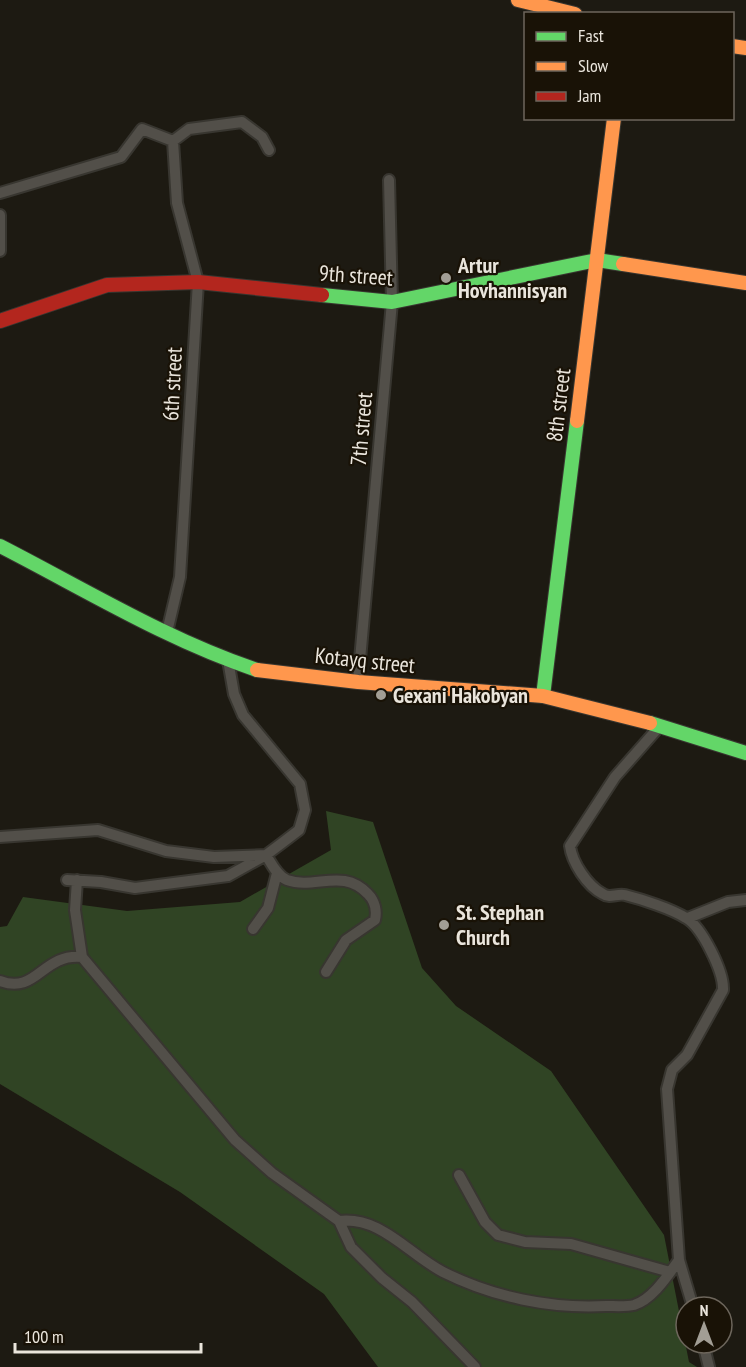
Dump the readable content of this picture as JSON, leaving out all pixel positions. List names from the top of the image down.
{
  "streets": {
    "street": [
      "9th street",
      "6th street",
      "8th street",
      "7th street",
      "Kotayq street"
    ]
  },
  "crossings": [
    ["9th street", "6th street"],
    ["9th street", "8th street"],
    ["9th street", "7th street"],
    ["6th street", "Kotayq street"],
    ["8th street", "Kotayq street"],
    ["7th street", "Kotayq street"]
  ],
  "places": ["Artur Hovhannisyan", "Gexani Hakobyan", "St. Stephan Church"],
  "legend": ["Fast", "Slow", "Jam"],
  "scale_bar": "100 m",
  "north": "top"
}
